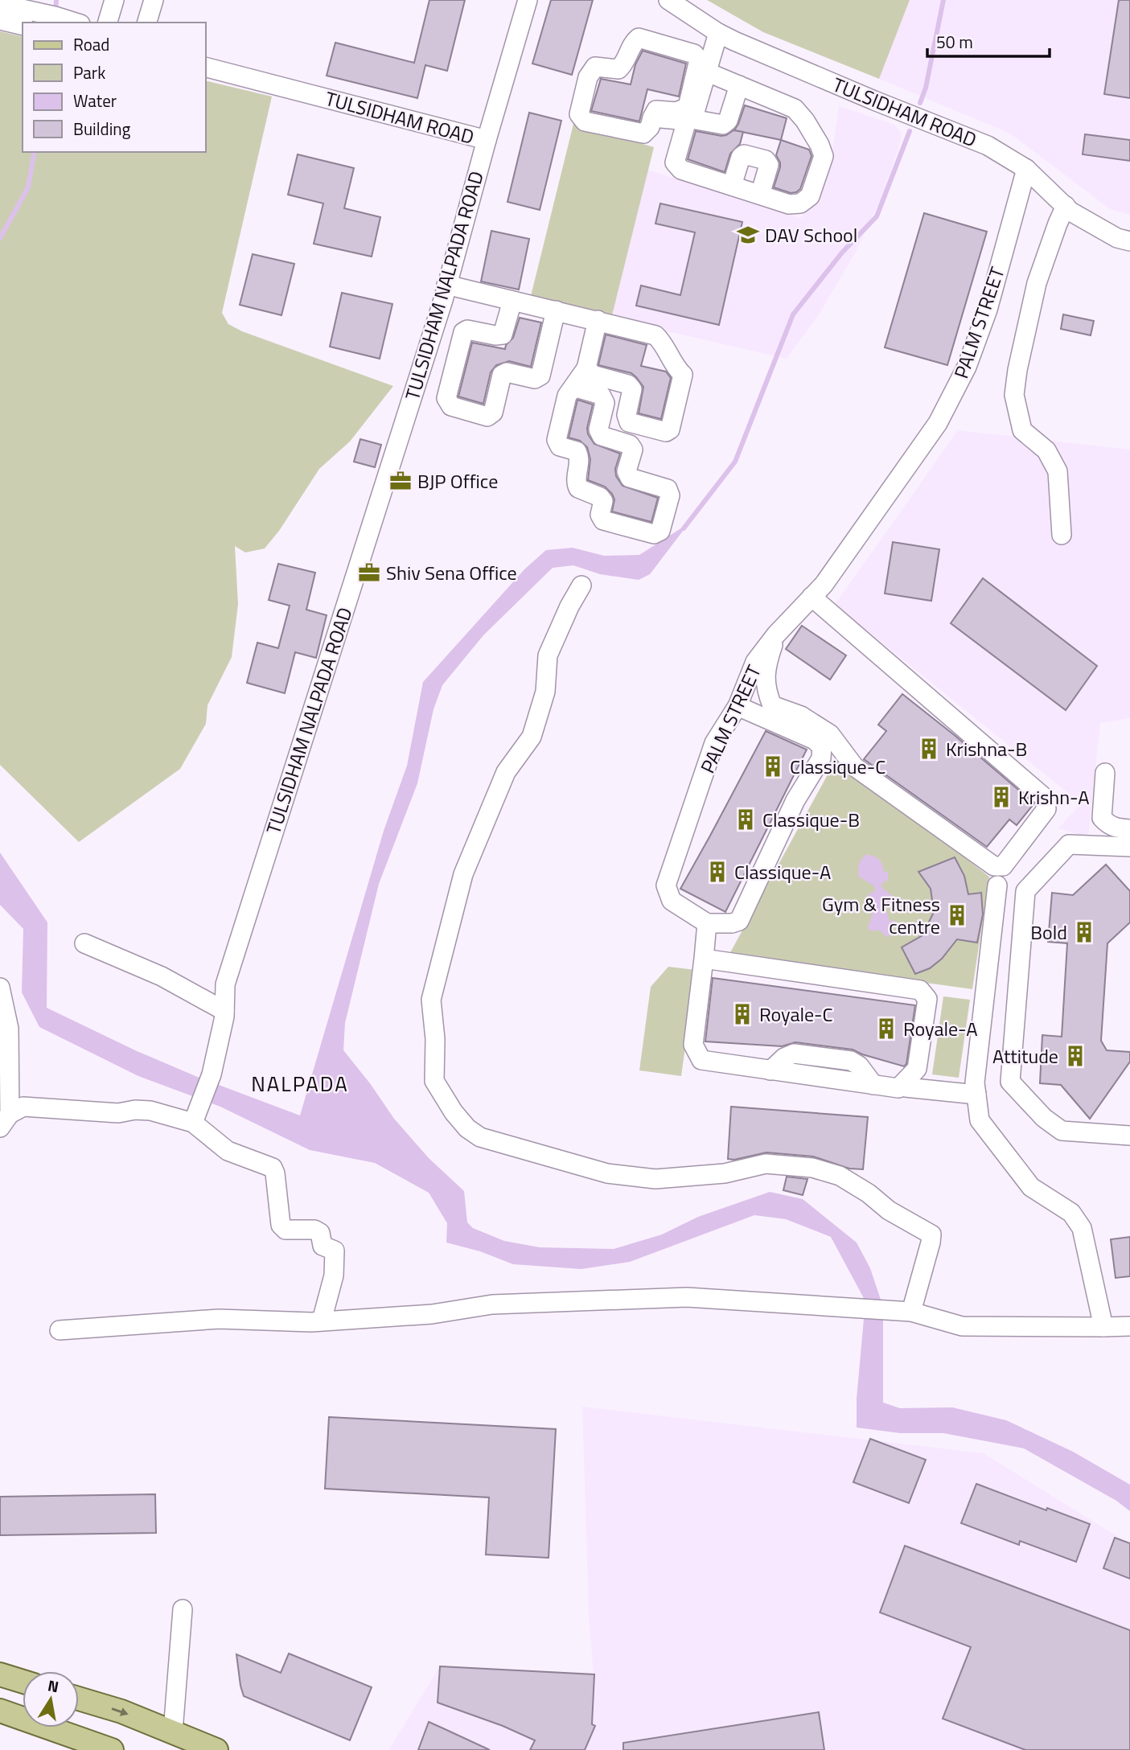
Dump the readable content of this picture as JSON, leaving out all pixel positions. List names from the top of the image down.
{
  "streets": {
    "street": ["TULSIDHAM ROAD", "TULSIDHAM NALPADA ROAD", "PALM STREET"]
  },
  "crossings": [
    ["TULSIDHAM ROAD", "TULSIDHAM NALPADA ROAD"],
    ["TULSIDHAM ROAD", "PALM STREET"]
  ],
  "districts": ["NALPADA"],
  "places": {
    "school or university": ["DAV School"],
    "office": ["BJP Office", "Shiv Sena Office"],
    "building": [
      "Krishna-B",
      "Classique-C",
      "Krishn-A",
      "Classique-B",
      "Classique-A",
      "Gym & Fitness centre",
      "Bold",
      "Royale-C",
      "Royale-A",
      "Attitude"
    ]
  },
  "legend": [
    "Road",
    "Park",
    "Water",
    "Building"
  ],
  "scale_bar": "50 m",
  "north": "top"
}
